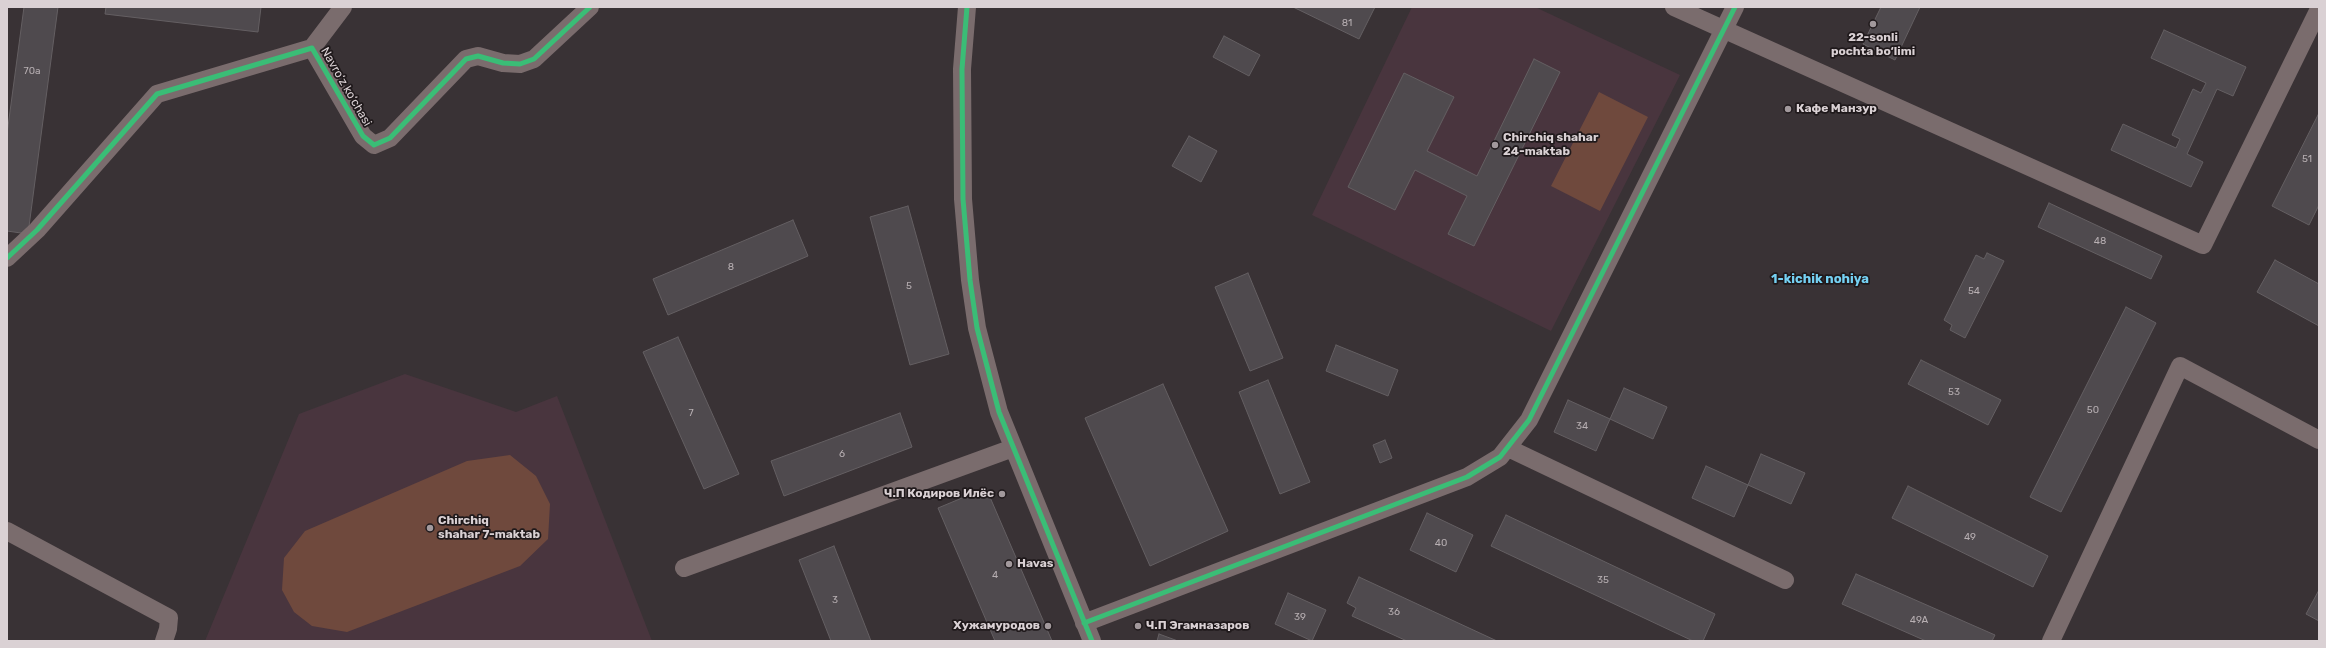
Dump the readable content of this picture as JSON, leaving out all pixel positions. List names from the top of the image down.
{
  "streets": {
    "street": ["Navro‘z ko‘chasi"]
  },
  "districts": ["1-kichik nohiya"],
  "places": [
    "22-sonli pochta bo‘limi",
    "Кафе Манзур",
    "Chirchiq shahar 24-maktab",
    "Ч.П Кодиров Илёс",
    "Chirchiq shahar 7-maktab",
    "Havas",
    "Хужамуродов",
    "Ч.П Эгамназаров"
  ],
  "house_numbers": [
    "81",
    "70a",
    "51",
    "48",
    "8",
    "5",
    "54",
    "53",
    "50",
    "7",
    "34",
    "6",
    "49",
    "40",
    "4",
    "35",
    "3",
    "36",
    "39",
    "49A"
  ]
}
